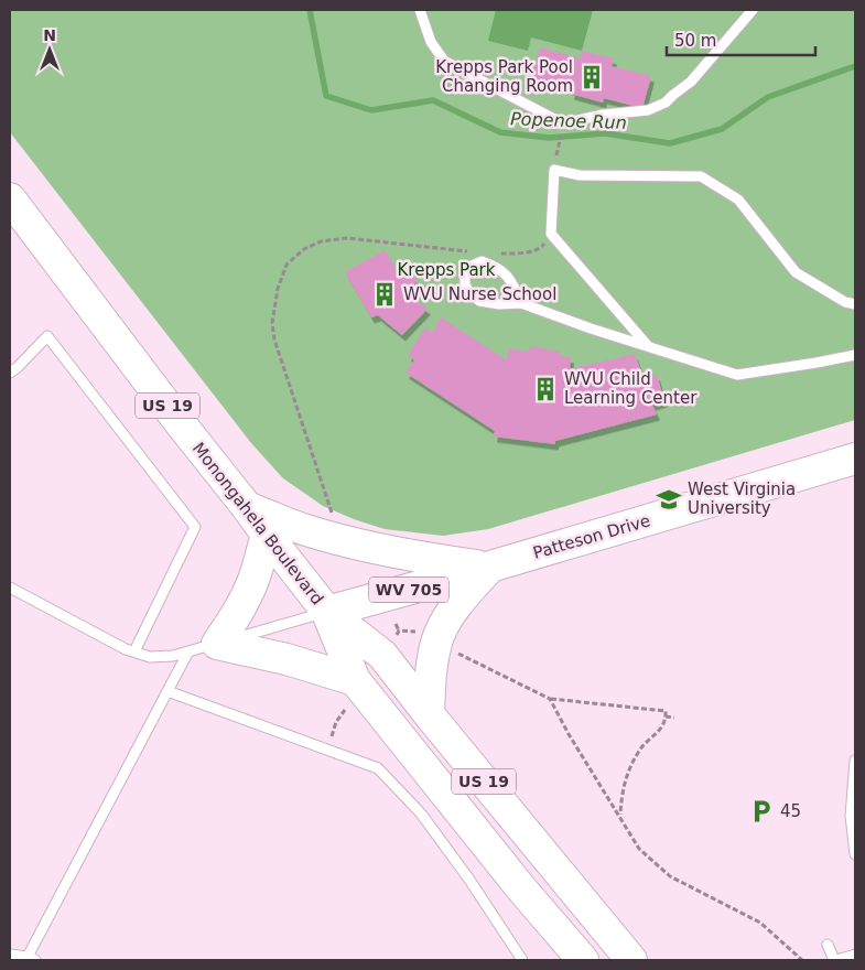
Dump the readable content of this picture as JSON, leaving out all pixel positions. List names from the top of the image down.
{
  "streets": {
    "main road": [
      "US 19",
      "Monongahela Boulevard",
      "Patteson Drive",
      "WV 705"
    ]
  },
  "crossings": [
    ["Monongahela Boulevard", "Patteson Drive"]
  ],
  "water": ["Popenoe Run"],
  "parks": ["Krepps Park"],
  "places": {
    "building": ["Krepps Park Pool Changing Room", "WVU Nurse School", "WVU Child Learning Center"],
    "school or university": ["West Virginia University"],
    "parking": ["45"]
  },
  "scale_bar": "50 m",
  "north": "top"
}
